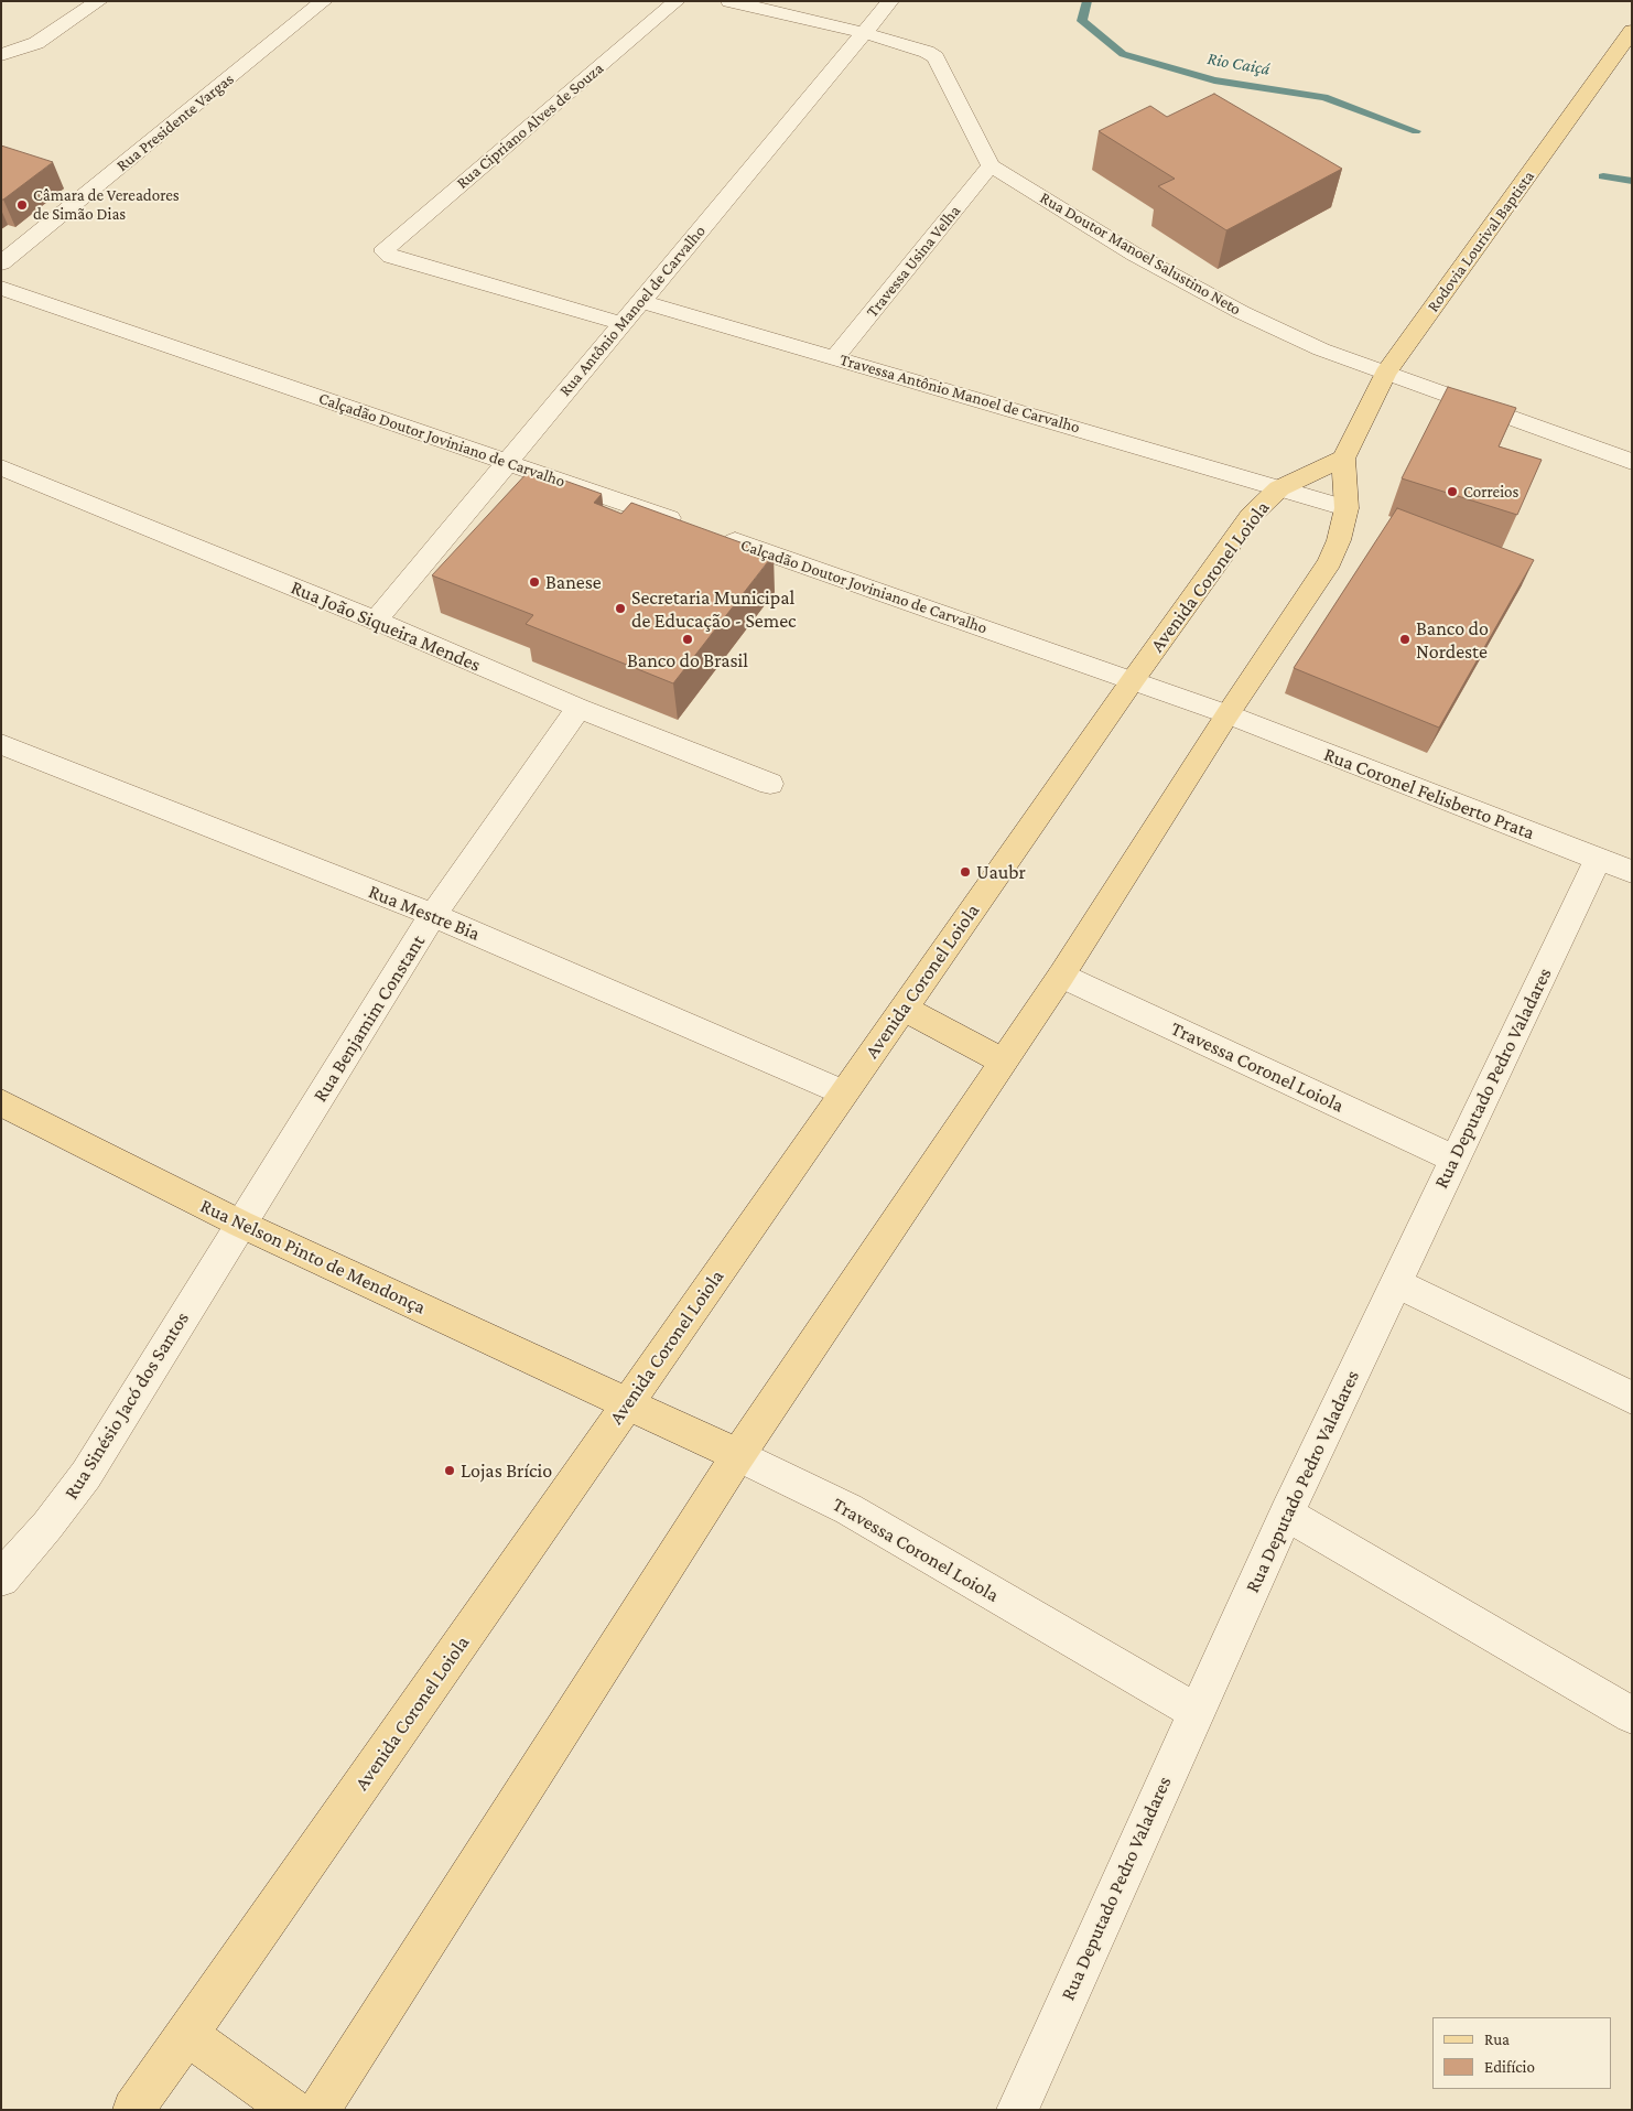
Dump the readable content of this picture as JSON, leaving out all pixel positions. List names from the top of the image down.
{
  "streets": {
    "main road": [
      "Rodovia Lourival Baptista",
      "Avenida Coronel Loiola",
      "Travessa Coronel Loiola",
      "Rua Nelson Pinto de Mendonça"
    ],
    "street": [
      "Rua Presidente Vargas",
      "Rua Cipriano Alves de Souza",
      "Rua Doutor Manoel Salustino Neto",
      "Travessa Usina Velha",
      "Rua Antônio Manoel de Carvalho",
      "Travessa Antônio Manoel de Carvalho",
      "Calçadão Doutor Joviniano de Carvalho",
      "Rua João Siqueira Mendes",
      "Rua Coronel Felisberto Prata",
      "Rua Mestre Bia",
      "Rua Benjamim Constant",
      "Rua Deputado Pedro Valadares",
      "Rua Sinésio Jacó dos Santos"
    ]
  },
  "crossings": [
    ["Rua Cipriano Alves de Souza", "Rua Antônio Manoel de Carvalho"],
    ["Rodovia Lourival Baptista", "Rua Doutor Manoel Salustino Neto"],
    ["Rodovia Lourival Baptista", "Avenida Coronel Loiola"],
    ["Rua Doutor Manoel Salustino Neto", "Travessa Usina Velha"],
    ["Travessa Usina Velha", "Travessa Antônio Manoel de Carvalho"],
    ["Rua Antônio Manoel de Carvalho", "Travessa Antônio Manoel de Carvalho"],
    ["Rua Antônio Manoel de Carvalho", "Calçadão Doutor Joviniano de Carvalho"],
    ["Rua Antônio Manoel de Carvalho", "Rua João Siqueira Mendes"],
    ["Travessa Antônio Manoel de Carvalho", "Avenida Coronel Loiola"],
    ["Calçadão Doutor Joviniano de Carvalho", "Avenida Coronel Loiola"],
    ["Calçadão Doutor Joviniano de Carvalho", "Rua Coronel Felisberto Prata"],
    ["Avenida Coronel Loiola", "Rua Mestre Bia"],
    ["Avenida Coronel Loiola", "Travessa Coronel Loiola"],
    ["Avenida Coronel Loiola", "Rua Nelson Pinto de Mendonça"],
    ["Rua João Siqueira Mendes", "Rua Benjamim Constant"],
    ["Rua Coronel Felisberto Prata", "Rua Deputado Pedro Valadares"],
    ["Rua Mestre Bia", "Rua Benjamim Constant"],
    ["Rua Benjamim Constant", "Rua Nelson Pinto de Mendonça"],
    ["Rua Benjamim Constant", "Rua Sinésio Jacó dos Santos"],
    ["Travessa Coronel Loiola", "Rua Deputado Pedro Valadares"],
    ["Travessa Coronel Loiola", "Rua Nelson Pinto de Mendonça"],
    ["Rua Nelson Pinto de Mendonça", "Rua Sinésio Jacó dos Santos"]
  ],
  "water": ["Rio Caiçá"],
  "places": [
    "Câmara de Vereadores de Simão Dias",
    "Correios",
    "Banese",
    "Secretaria Municipal de Educação - Semec",
    "Banco do Brasil",
    "Banco do Nordeste",
    "Uaubr",
    "Lojas Brício"
  ],
  "legend": ["Rua", "Edifício"]
}
